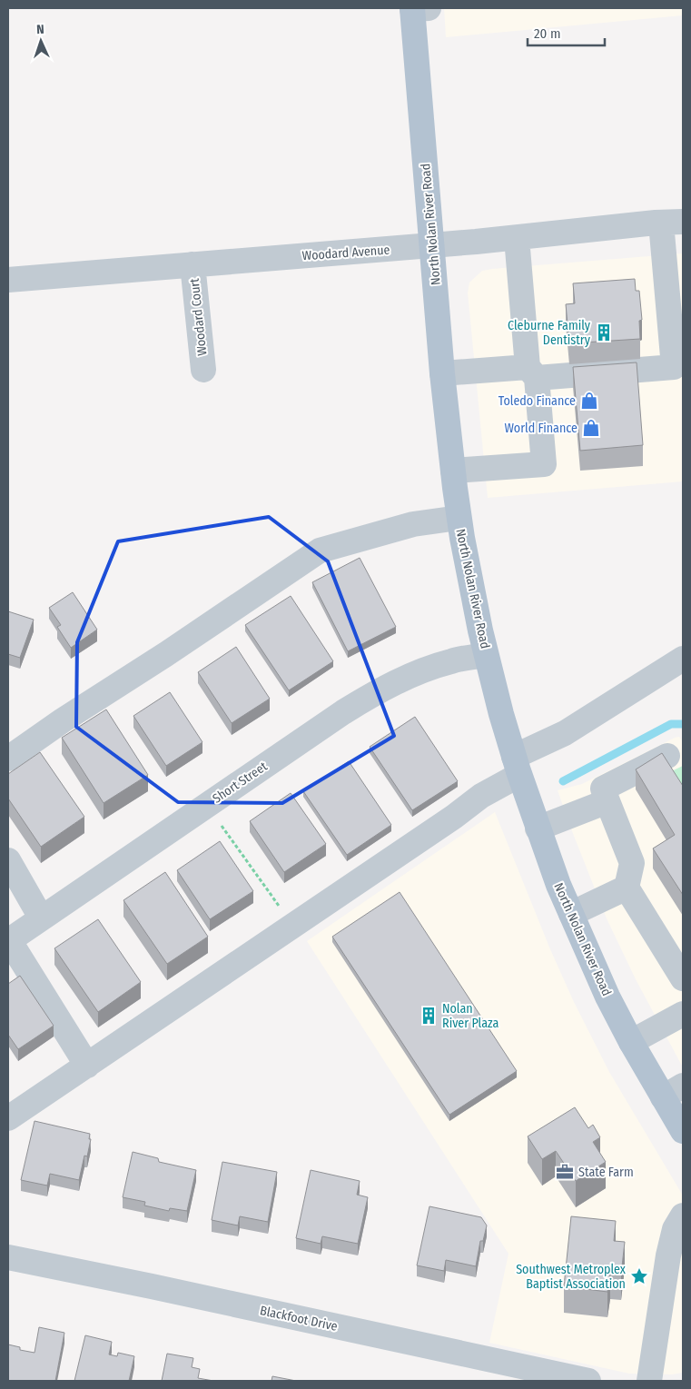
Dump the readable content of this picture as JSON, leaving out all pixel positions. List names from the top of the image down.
{
  "streets": {
    "main road": ["North Nolan River Road"],
    "street": [
      "Woodard Avenue",
      "Woodard Court",
      "Short Street",
      "Blackfoot Drive"
    ]
  },
  "crossings": [
    ["North Nolan River Road", "Woodard Avenue"],
    ["North Nolan River Road", "Short Street"],
    ["Woodard Avenue", "Woodard Court"]
  ],
  "places": {
    "building": ["Cleburne Family Dentistry", "Nolan River Plaza"],
    "shop": ["Toledo Finance", "World Finance"],
    "office": ["State Farm"],
    "place": ["Southwest Metroplex Baptist Association"]
  },
  "scale_bar": "20 m",
  "north": "top"
}
